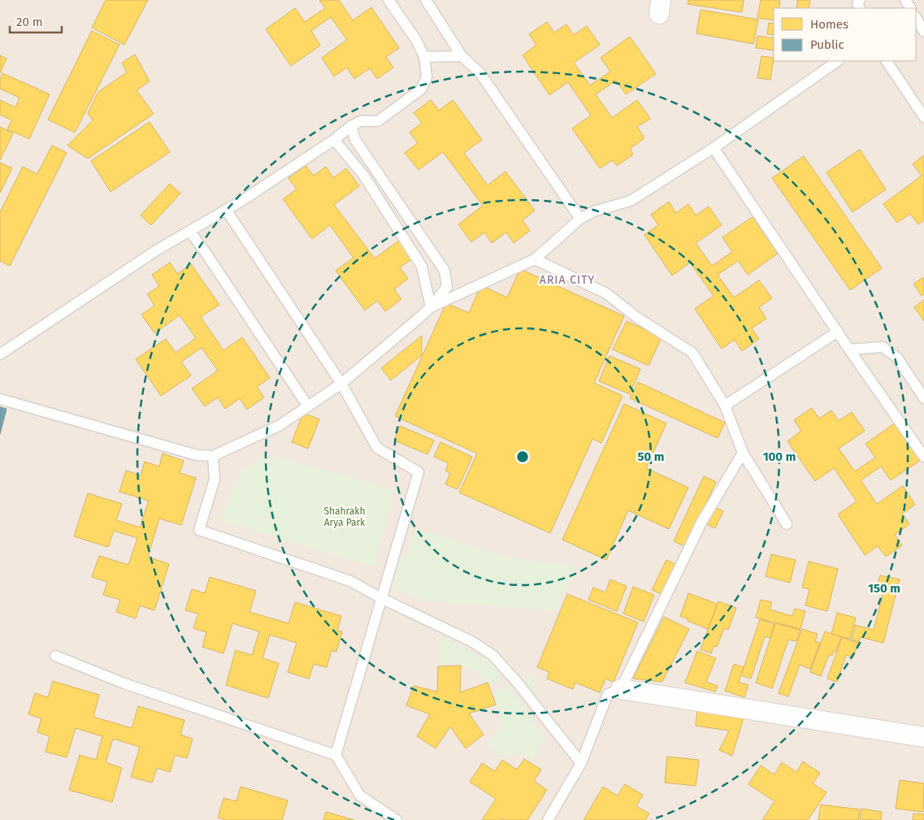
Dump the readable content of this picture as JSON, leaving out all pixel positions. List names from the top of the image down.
{
  "districts": ["ARIA CITY"],
  "parks": ["Shahrakh Arya Park"],
  "legend": ["Homes", "Public"],
  "scale_bar": "20 m",
  "rings": ["50 m", "100 m", "150 m"]
}
